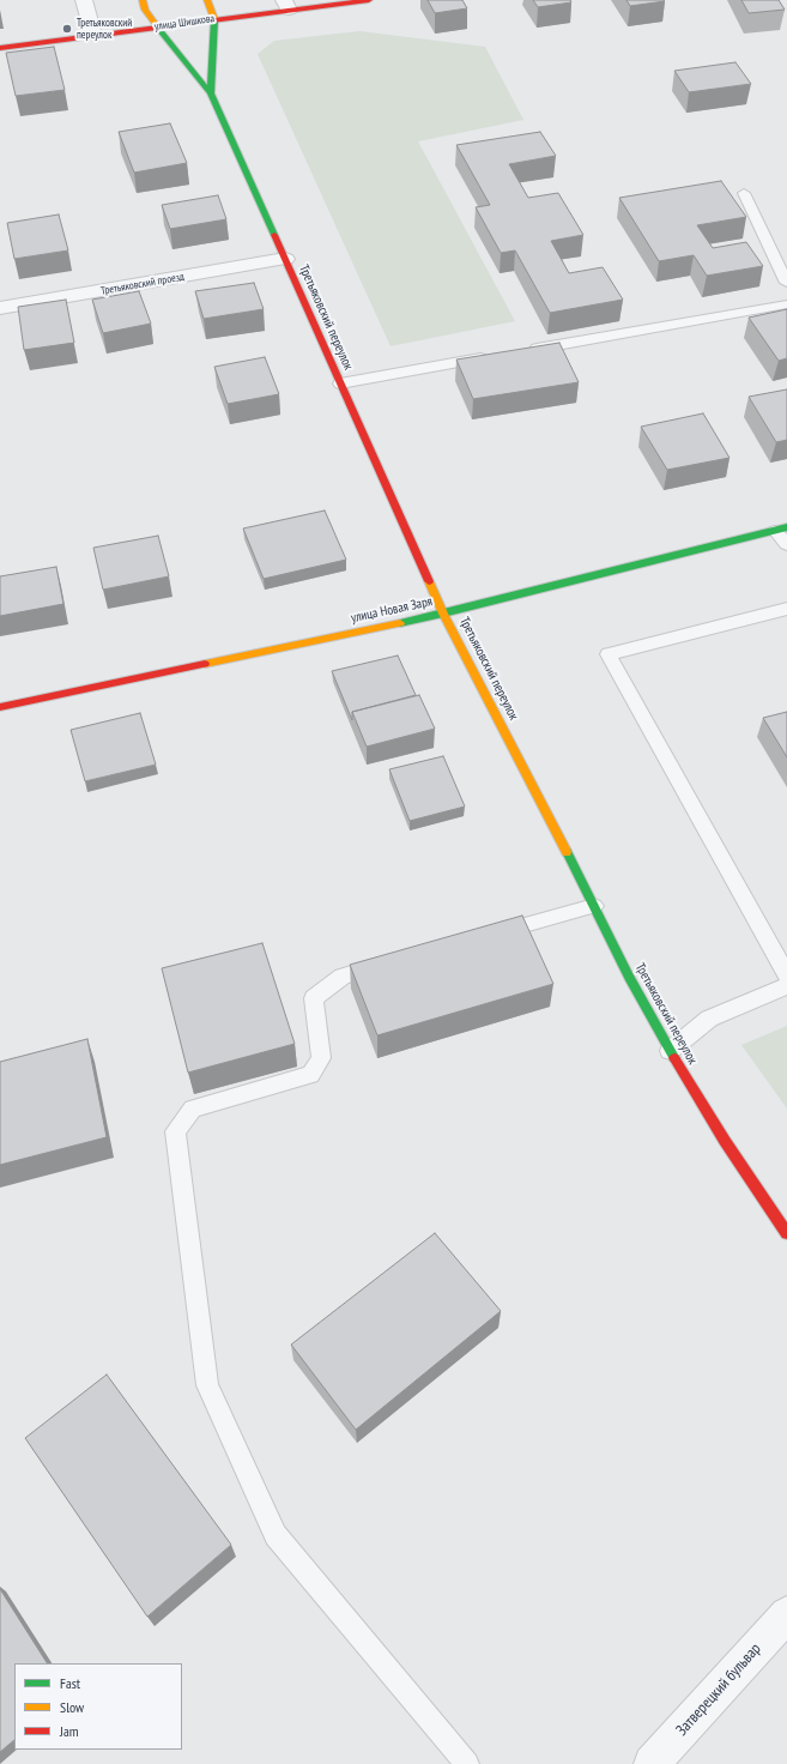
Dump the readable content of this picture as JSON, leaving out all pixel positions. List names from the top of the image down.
{
  "streets": {
    "main road": ["улица Шишкова", "Третьяковский переулок", "улица Новая Заря"],
    "street": ["Третьяковский проезд", "Затверецкий бульвар"]
  },
  "crossings": [
    ["улица Шишкова", "Третьяковский переулок"],
    ["Третьяковский проезд", "Третьяковский переулок"],
    ["Третьяковский переулок", "улица Новая Заря"]
  ],
  "places": ["Третьяковский переулок"],
  "legend": ["Fast", "Slow", "Jam"]
}
